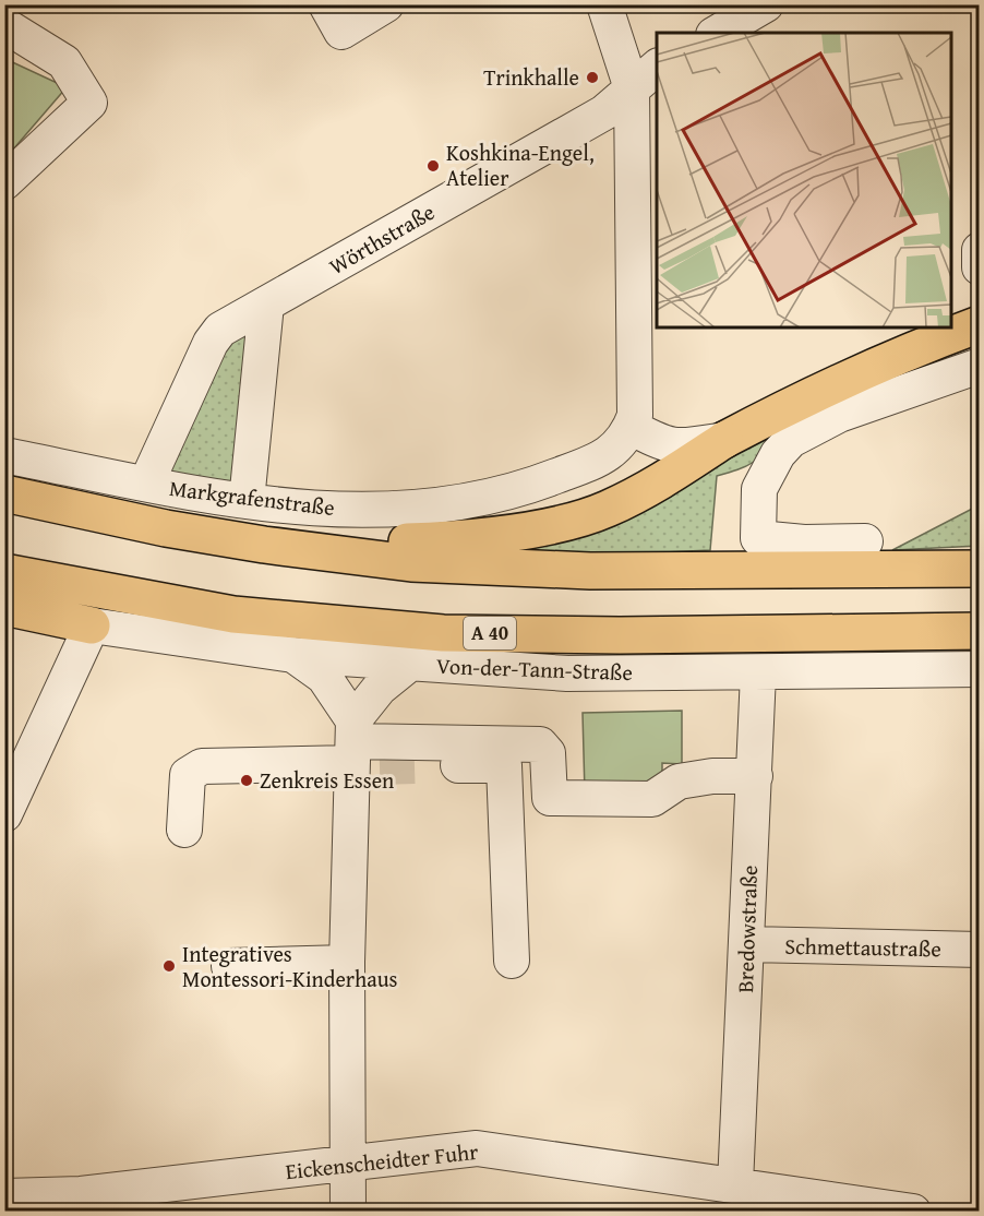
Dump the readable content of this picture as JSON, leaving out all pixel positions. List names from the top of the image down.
{
  "streets": {
    "main road": ["A 40"],
    "street": [
      "Wörthstraße",
      "Markgrafenstraße",
      "Von-der-Tann-Straße",
      "Bredowstraße",
      "Schmettaustraße",
      "Eickenscheidter Fuhr"
    ]
  },
  "crossings": [
    ["Wörthstraße", "Markgrafenstraße"],
    ["Von-der-Tann-Straße", "Bredowstraße"],
    ["Bredowstraße", "Schmettaustraße"],
    ["Bredowstraße", "Eickenscheidter Fuhr"]
  ],
  "places": [
    "Trinkhalle",
    "Koshkina-Engel, Atelier",
    "Zenkreis Essen",
    "Integratives Montessori-Kinderhaus"
  ]
}
